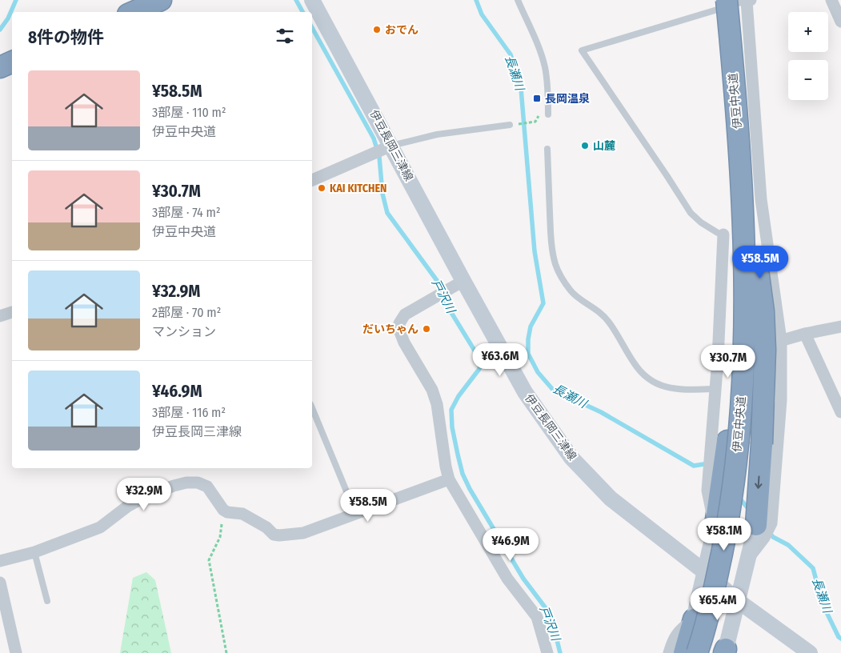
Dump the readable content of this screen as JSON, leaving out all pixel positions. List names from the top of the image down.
{
  "streets": {
    "highway": ["伊豆中央道"],
    "main road": ["伊豆長岡三津線"]
  },
  "water": ["長瀬川", "戸沢川"],
  "places": {
    "other": [
      "おでん",
      "山麓",
      "KAI KITCHEN",
      "だいちゃん"
    ],
    "transit": ["長岡温泉"]
  },
  "page": {
    "map_buttons": ["+", "−"],
    "heading": "8件の物件",
    "list": [
      {
        "name": "¥58.5M",
        "note": "3部屋 · 110 m² · 伊豆中央道"
      },
      {
        "name": "¥30.7M",
        "note": "3部屋 · 74 m² · 伊豆中央道"
      },
      {
        "name": "¥32.9M",
        "note": "2部屋 · 70 m² · マンション"
      },
      {
        "name": "¥46.9M",
        "note": "3部屋 · 116 m² · 伊豆長岡三津線"
      }
    ],
    "price": [
      "¥58.5M",
      "¥63.6M",
      "¥30.7M",
      "¥32.9M",
      "¥58.5M",
      "¥58.1M",
      "¥46.9M",
      "¥65.4M"
    ]
  }
}
